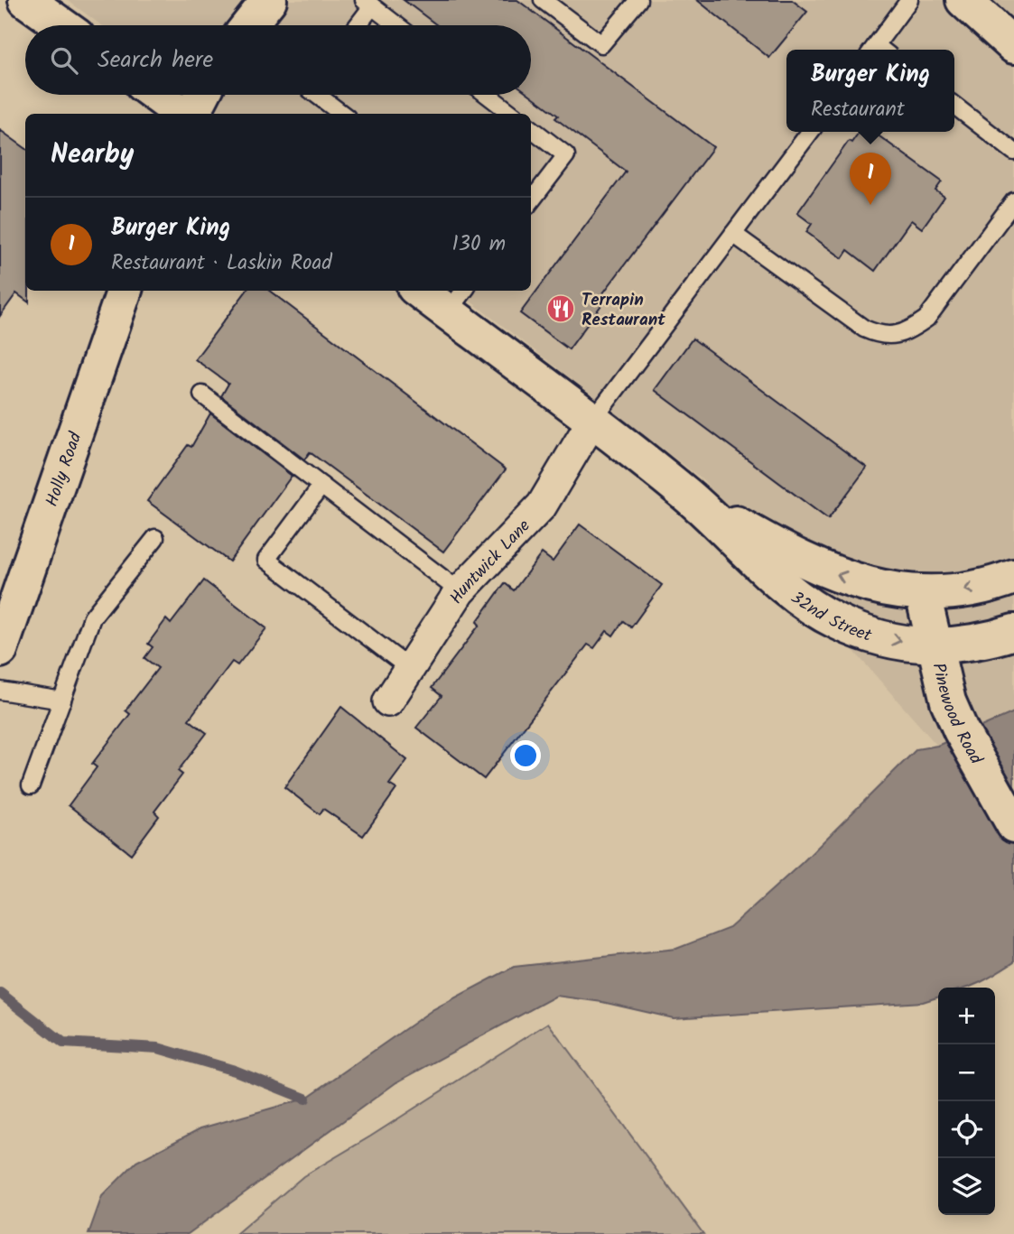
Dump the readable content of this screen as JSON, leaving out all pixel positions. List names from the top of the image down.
{
  "streets": {
    "street": [
      "Holly Road",
      "Huntwick Lane",
      "32nd Street",
      "Pinewood Road"
    ]
  },
  "crossings": [
    ["Huntwick Lane", "32nd Street"],
    ["32nd Street", "Pinewood Road"]
  ],
  "places": {
    "restaurant": ["Terrapin Restaurant"]
  },
  "page": {
    "search": "Search here",
    "popup": ["Burger King", "Restaurant"],
    "heading": "Nearby",
    "pins": "1",
    "list": [
      {
        "mark": "1",
        "name": "Burger King",
        "note": "Restaurant · Laskin Road",
        "value": "130 m"
      }
    ],
    "map_buttons": ["+", "−"]
  }
}
